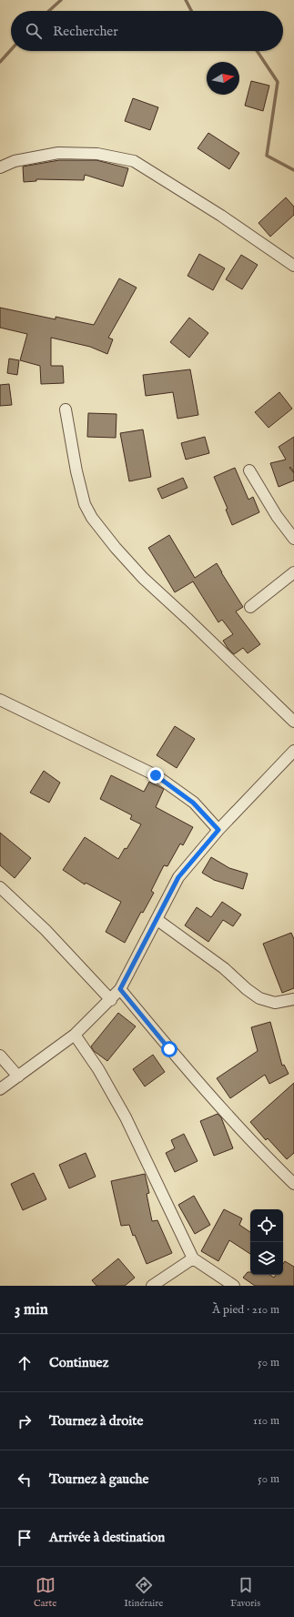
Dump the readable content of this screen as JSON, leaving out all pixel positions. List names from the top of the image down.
{
  "north": "right",
  "page": {
    "search": "Rechercher",
    "heading": ["3 min", "À pied · 210 m"],
    "list": [
      ["Continuez", "50 m"],
      ["Tournez à droite", "110 m"],
      ["Tournez à gauche", "50 m"],
      "Arrivée à destination"
    ],
    "nav": ["Carte", "Itinéraire", "Favoris"]
  }
}
